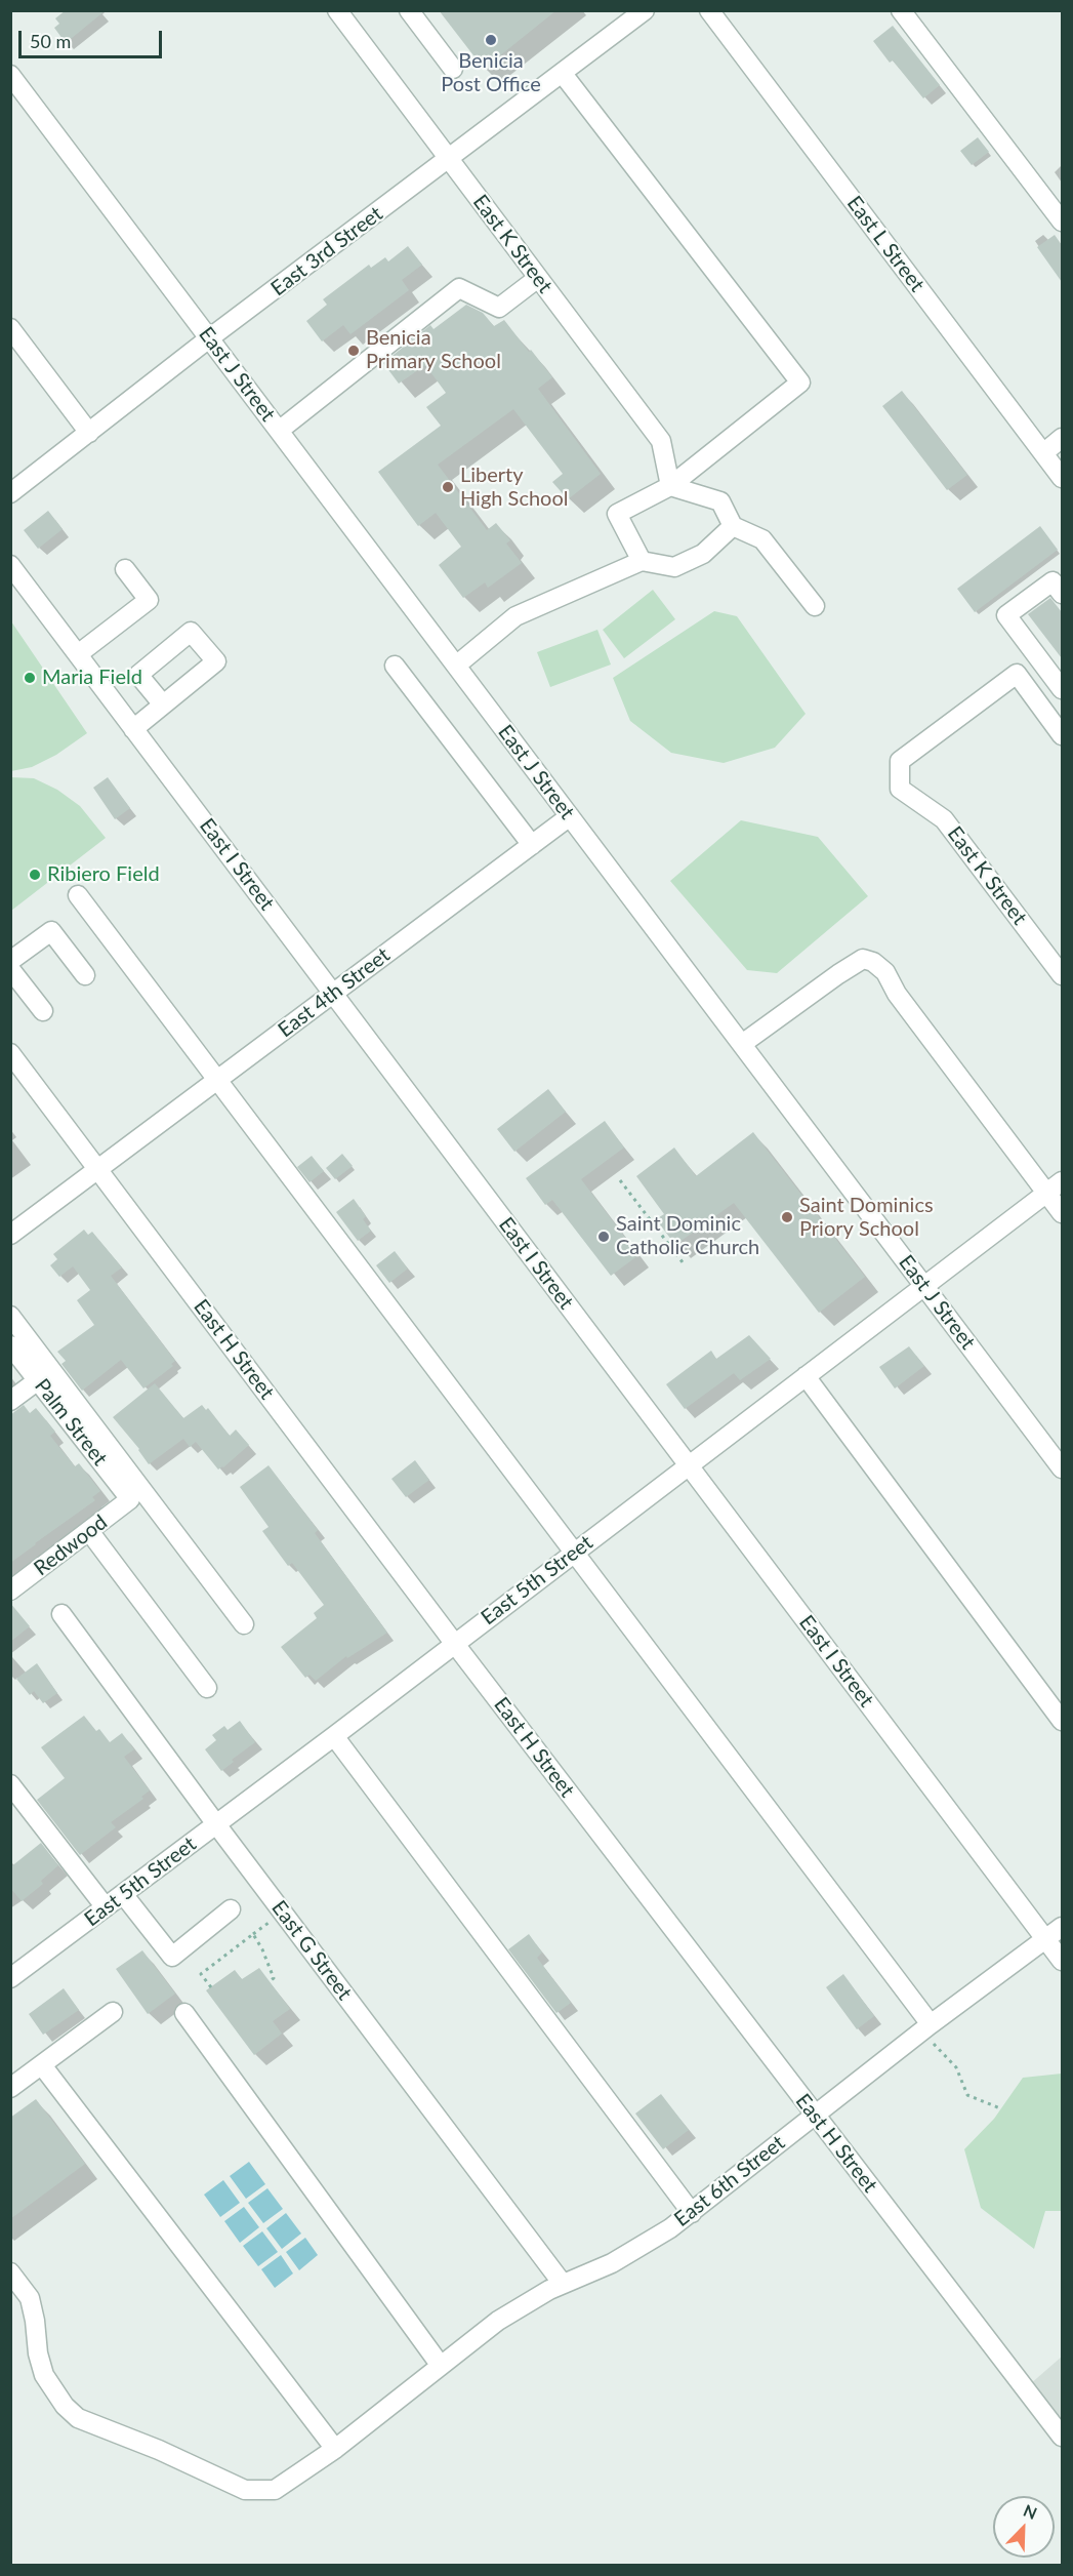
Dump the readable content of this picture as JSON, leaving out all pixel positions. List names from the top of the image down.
{
  "streets": {
    "street": [
      "East K Street",
      "East L Street",
      "East 3rd Street",
      "East J Street",
      "East I Street",
      "East 4th Street",
      "East H Street",
      "Palm Street",
      "Redwood",
      "East 5th Street",
      "East G Street",
      "East 6th Street"
    ]
  },
  "crossings": [
    ["East K Street", "East 3rd Street"],
    ["East 3rd Street", "East J Street"],
    ["East J Street", "East 4th Street"],
    ["East J Street", "East 5th Street"],
    ["East I Street", "East 4th Street"],
    ["East I Street", "East 5th Street"],
    ["East I Street", "East 6th Street"],
    ["East 4th Street", "East H Street"],
    ["East H Street", "East 5th Street"],
    ["East H Street", "East 6th Street"],
    ["Palm Street", "Redwood"],
    ["East 5th Street", "East G Street"],
    ["East G Street", "East 6th Street"]
  ],
  "places": [
    "Benicia Post Office",
    "Benicia Primary School",
    "Liberty High School",
    "Maria Field",
    "Ribiero Field",
    "Saint Dominics Priory School",
    "Saint Dominic Catholic Church"
  ],
  "scale_bar": "50 m",
  "north": "top right"
}
